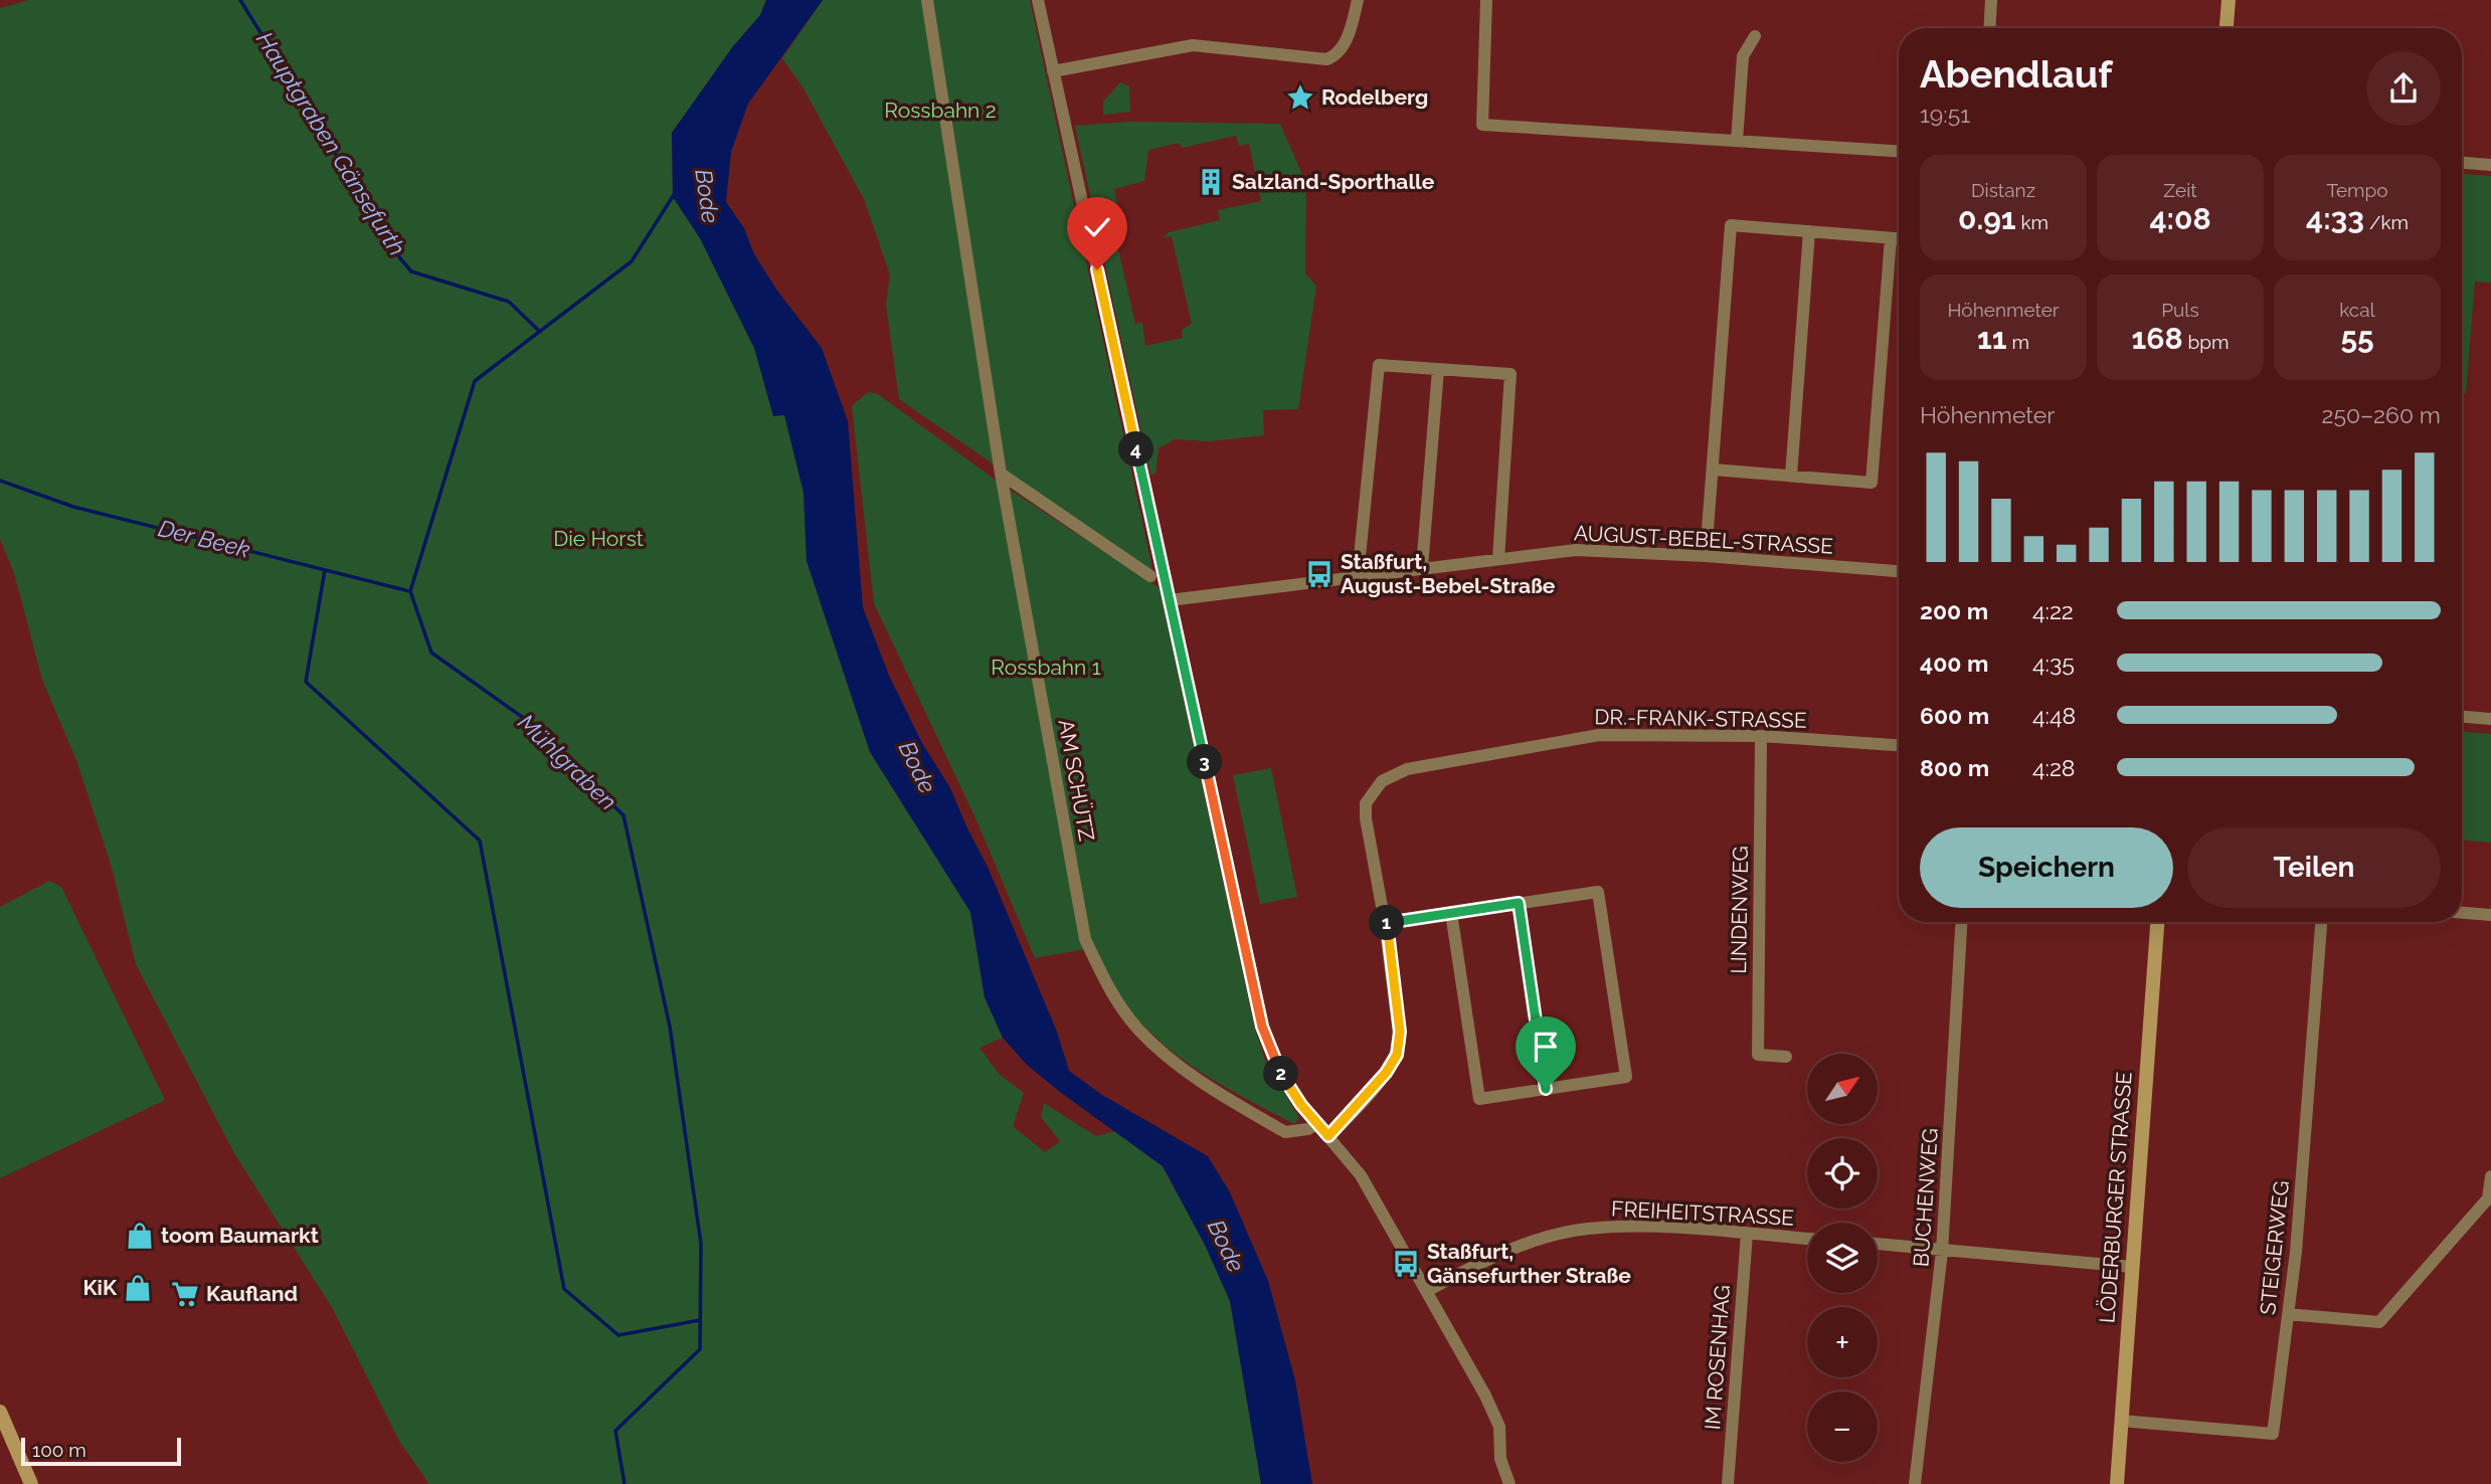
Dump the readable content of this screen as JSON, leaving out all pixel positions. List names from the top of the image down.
{
  "streets": {
    "street": [
      "AUGUST-BEBEL-STRASSE",
      "DR.-FRANK-STRASSE",
      "AM SCHÜTZ",
      "LINDENWEG",
      "BUCHENWEG",
      "LÖDERBURGER STRASSE",
      "FREIHEITSTRASSE",
      "STEIGERWEG",
      "IM ROSENHAG"
    ]
  },
  "crossings": [
    ["DR.-FRANK-STRASSE", "LINDENWEG"],
    ["LÖDERBURGER STRASSE", "STEIGERWEG"],
    ["FREIHEITSTRASSE", "IM ROSENHAG"]
  ],
  "water": [
    "Hauptgraben Gänsefurth",
    "Bode",
    "Der Beek",
    "Mühlgraben"
  ],
  "parks": ["Rossbahn 2", "Die Horst", "Rossbahn 1"],
  "places": {
    "place": ["Rodelberg"],
    "building": ["Salzland-Sporthalle"],
    "bus stop": ["Staßfurt, August-Bebel-Straße", "Staßfurt, Gänsefurther Straße"],
    "shop": ["toom Baumarkt", "KiK"],
    "supermarket": ["Kaufland"]
  },
  "scale_bar": "100 m",
  "north": "top right",
  "page": {
    "heading": ["Abendlauf", "19:51"],
    "stats": [
      ["Distanz", "0.91 km"],
      ["Zeit", "4:08"],
      ["Tempo", "4:33 /km"],
      ["Höhenmeter", "11 m"],
      ["Puls", "168 bpm"],
      ["kcal", "55"]
    ],
    "chart": ["Höhenmeter", "250–260 m"],
    "pins": [
      "4",
      "3",
      "1",
      "2"
    ],
    "list": [
      {
        "name": "200 m",
        "note": "4:22"
      },
      {
        "name": "400 m",
        "note": "4:35"
      },
      {
        "name": "600 m",
        "note": "4:48"
      },
      {
        "name": "800 m",
        "note": "4:28"
      }
    ],
    "buttons": ["Speichern", "Teilen"],
    "map_buttons": ["+", "−"],
    "scale": "100 m"
  }
}
